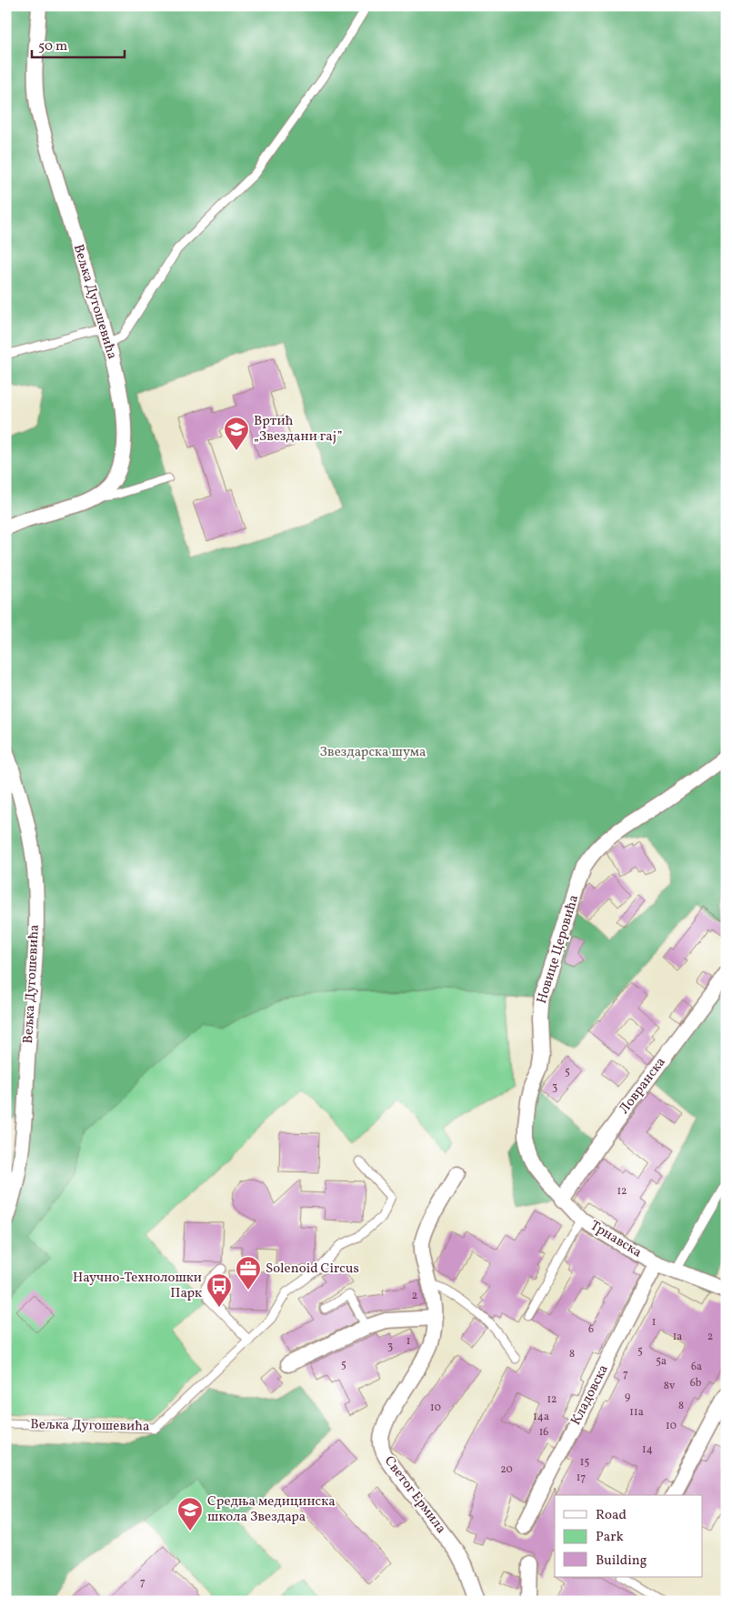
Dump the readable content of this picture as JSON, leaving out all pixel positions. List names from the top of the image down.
{
  "streets": {
    "street": [
      "Вељка Дугошевића",
      "Новице Церовића",
      "Ловранска",
      "Трнавска",
      "Кладовска",
      "Светог Ермила"
    ]
  },
  "crossings": [
    ["Новице Церовића", "Ловранска"],
    ["Новице Церовића", "Трнавска"],
    ["Ловранска", "Трнавска"],
    ["Трнавска", "Кладовска"]
  ],
  "parks": ["Звездарска шума"],
  "places": {
    "school or university": ["Вртић „Звездани гај”", "Средња медицинска школа Звездара"],
    "office": ["Solenoid Circus"],
    "bus stop": ["Научно-Технолошки Парк"]
  },
  "house_numbers": [
    "5",
    "3",
    "12",
    "2",
    "1",
    "6",
    "1a",
    "2",
    "1",
    "3",
    "5",
    "8",
    "5a",
    "5",
    "6a",
    "7",
    "6b",
    "8v",
    "9",
    "12",
    "8",
    "10",
    "11a",
    "14a",
    "10",
    "16",
    "14",
    "15",
    "20",
    "17",
    "7"
  ],
  "legend": ["Road", "Park", "Building"],
  "scale_bar": "50 m"
}
